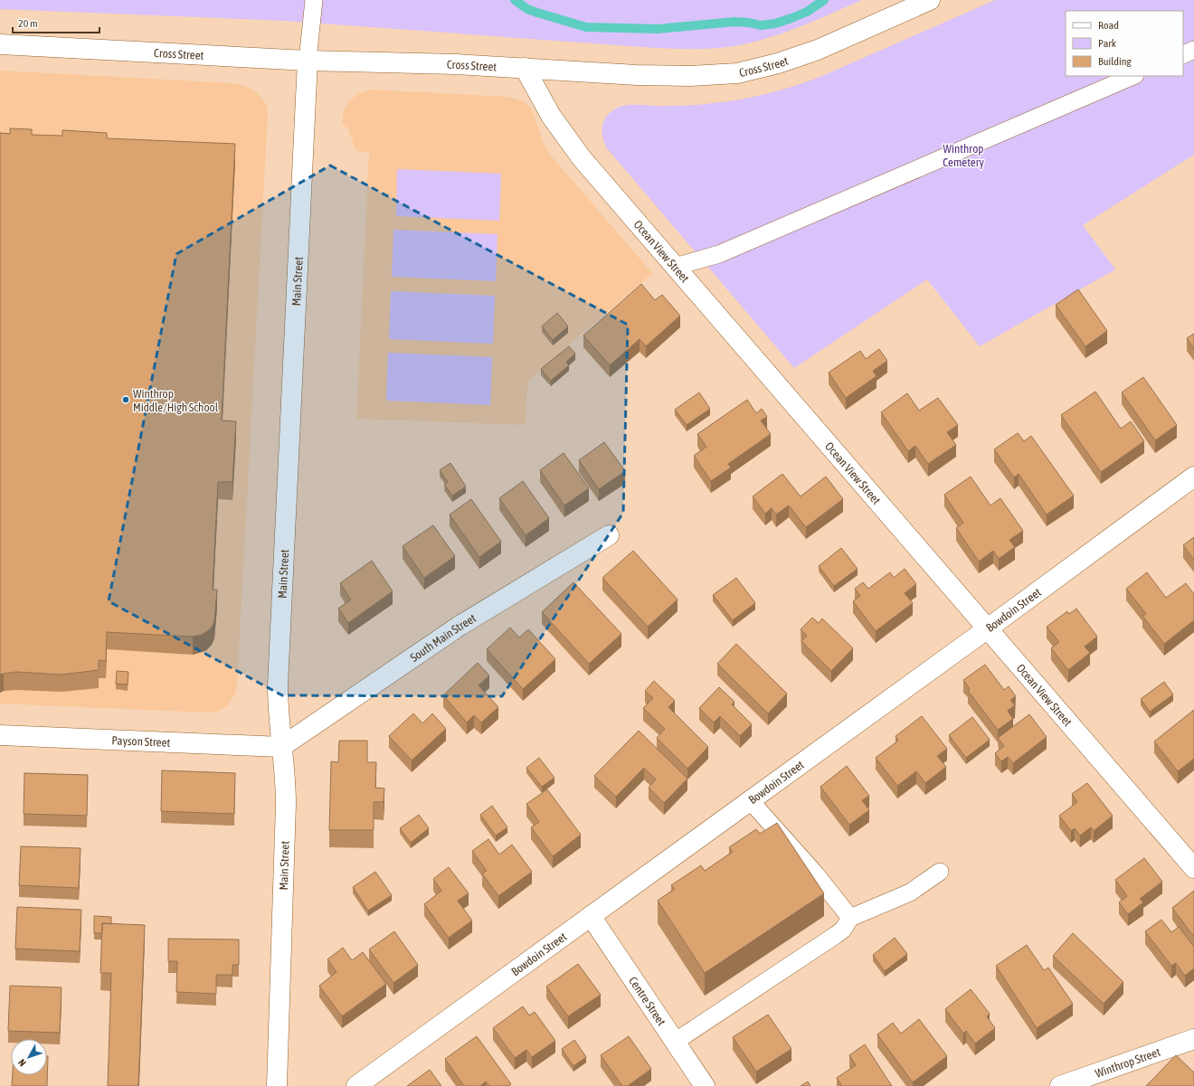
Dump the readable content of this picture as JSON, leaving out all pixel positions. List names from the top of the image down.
{
  "streets": {
    "street": [
      "Cross Street",
      "Ocean View Street",
      "Main Street",
      "Bowdoin Street",
      "South Main Street",
      "Payson Street",
      "Centre Street",
      "Winthrop Street"
    ]
  },
  "crossings": [
    ["Cross Street", "Ocean View Street"],
    ["Cross Street", "Main Street"],
    ["Ocean View Street", "Bowdoin Street"],
    ["Main Street", "South Main Street"],
    ["Main Street", "Payson Street"],
    ["Bowdoin Street", "Centre Street"],
    ["South Main Street", "Payson Street"]
  ],
  "parks": ["Winthrop Cemetery"],
  "places": ["Winthrop Middle/High School"],
  "legend": ["Road", "Park", "Building"],
  "scale_bar": "20 m",
  "north": "bottom left"
}
